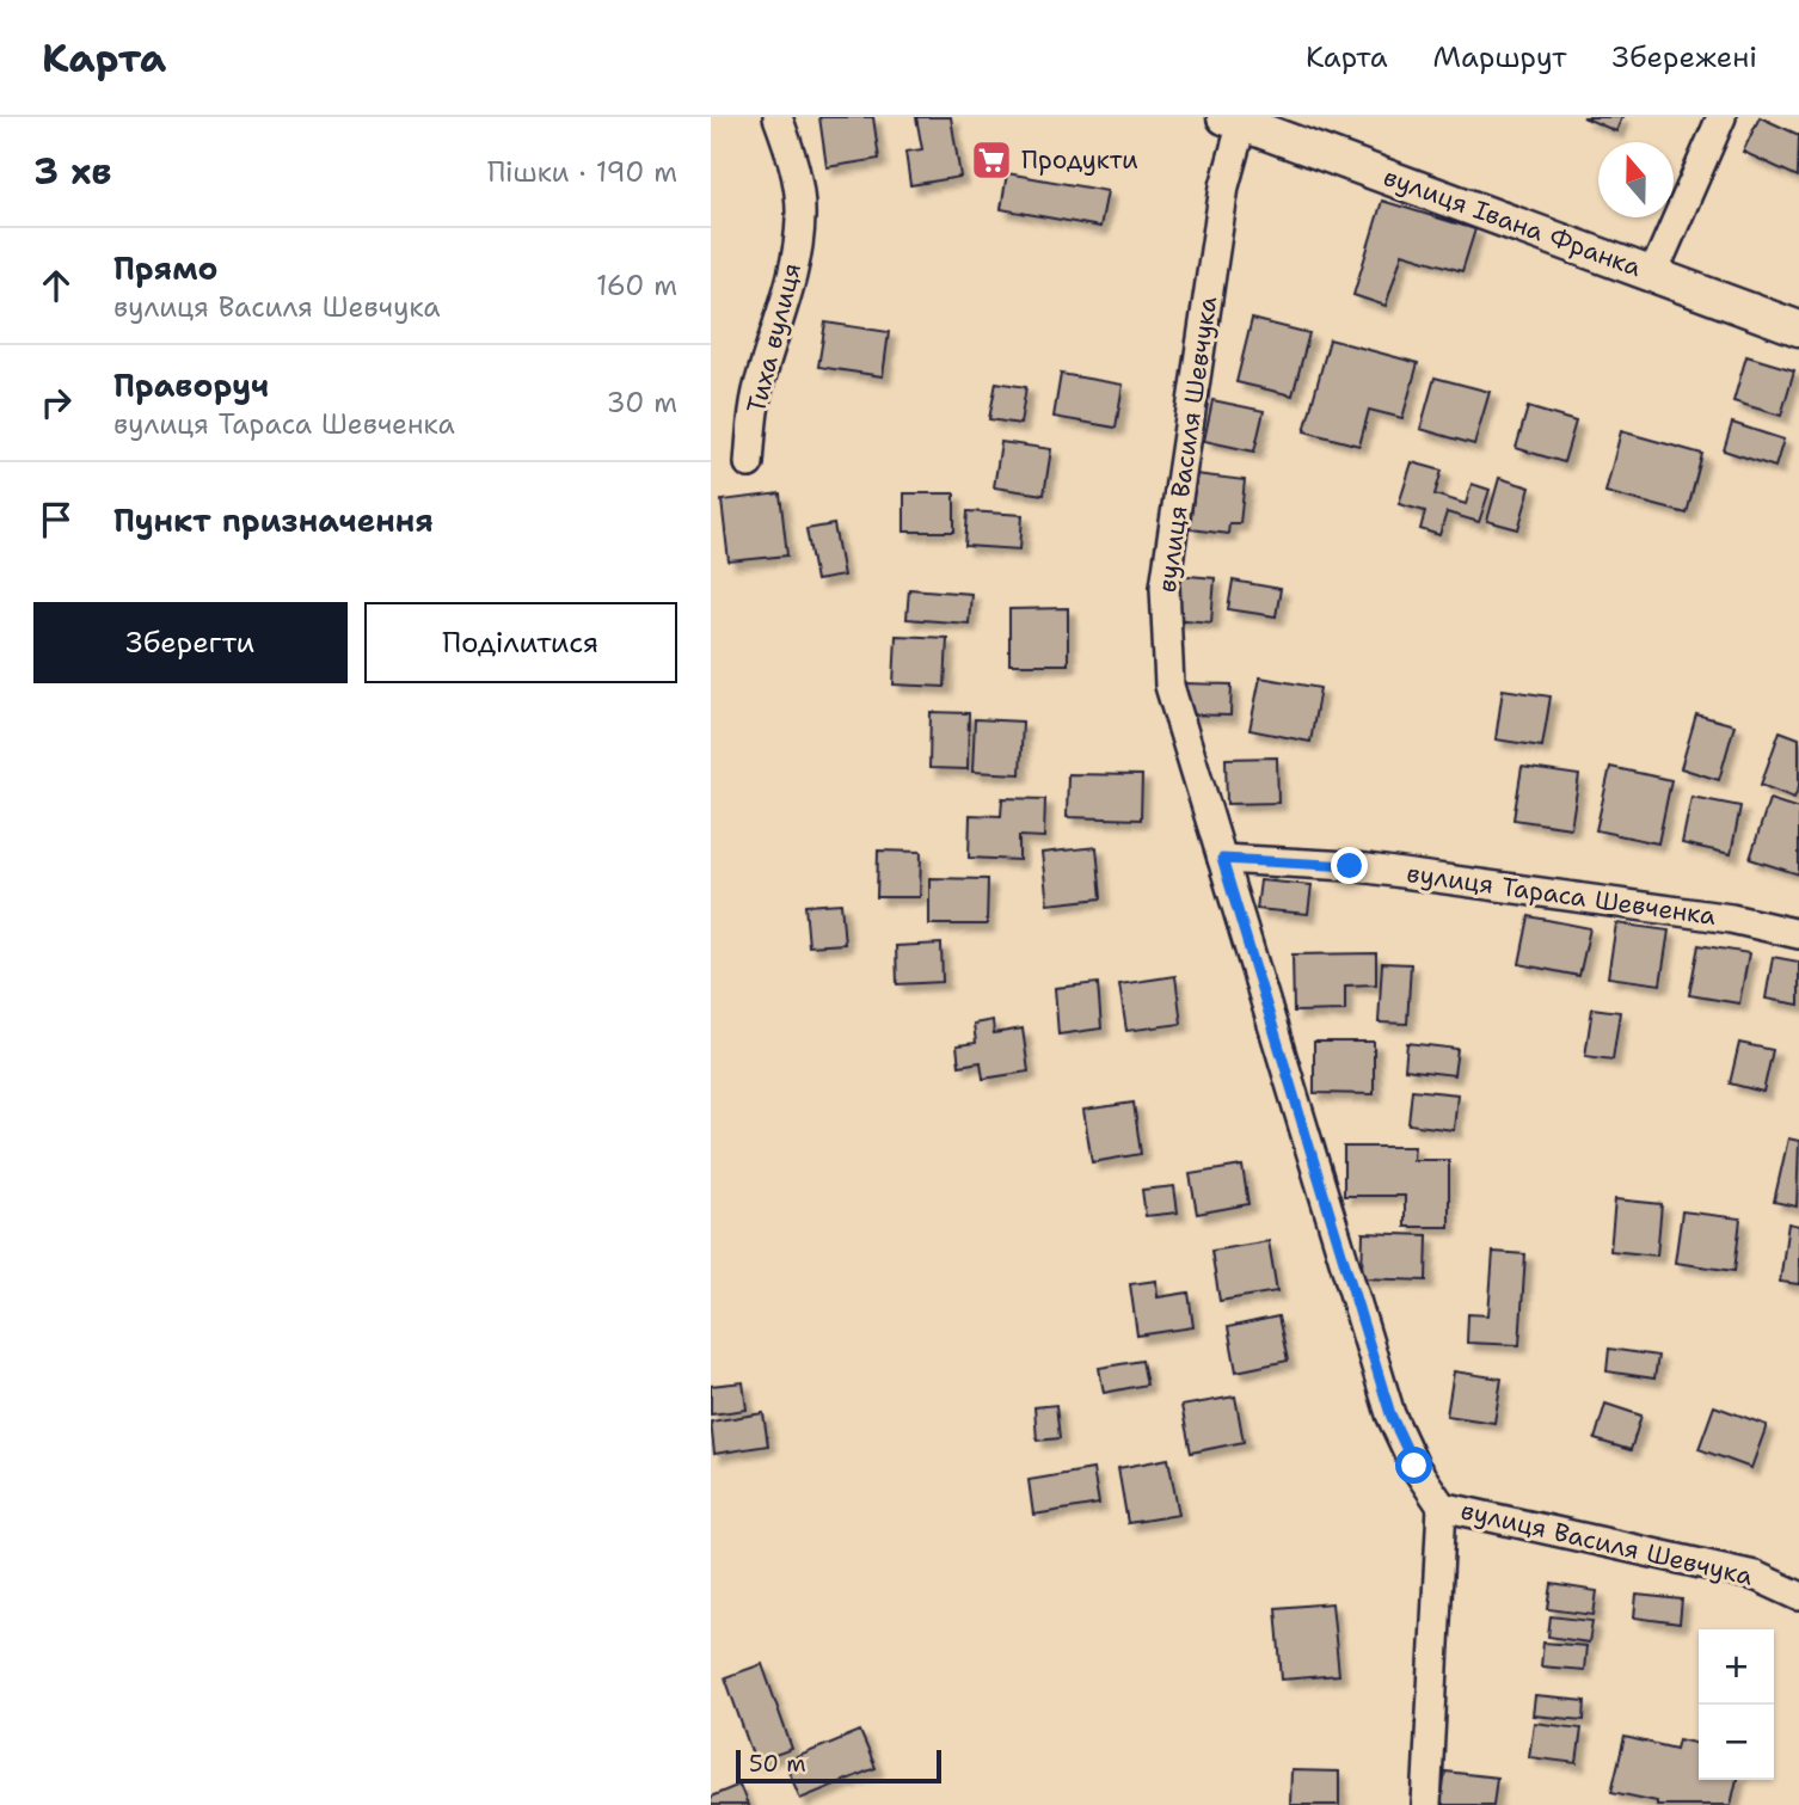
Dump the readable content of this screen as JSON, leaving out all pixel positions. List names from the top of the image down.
{
  "streets": {
    "main road": ["вулиця Івана Франка"],
    "street": ["Тиха вулиця", "вулиця Василя Шевчука", "вулиця Тараса Шевченка"]
  },
  "crossings": [
    ["вулиця Івана Франка", "вулиця Василя Шевчука"],
    ["вулиця Василя Шевчука", "вулиця Тараса Шевченка"]
  ],
  "places": {
    "supermarket": ["Продукти"]
  },
  "scale_bar": "50 m",
  "north": "top",
  "page": {
    "header": "Карта",
    "nav": ["Карта", "Маршрут", "Збережені"],
    "heading": ["3 хв", "Пішки · 190 m"],
    "list": [
      ["Прямо", "вулиця Василя Шевчука", "160 m"],
      ["Праворуч", "вулиця Тараса Шевченка", "30 m"],
      "Пункт призначення"
    ],
    "buttons": ["Зберегти", "Поділитися"],
    "map_buttons": ["+", "−"],
    "scale": "50 m"
  }
}
